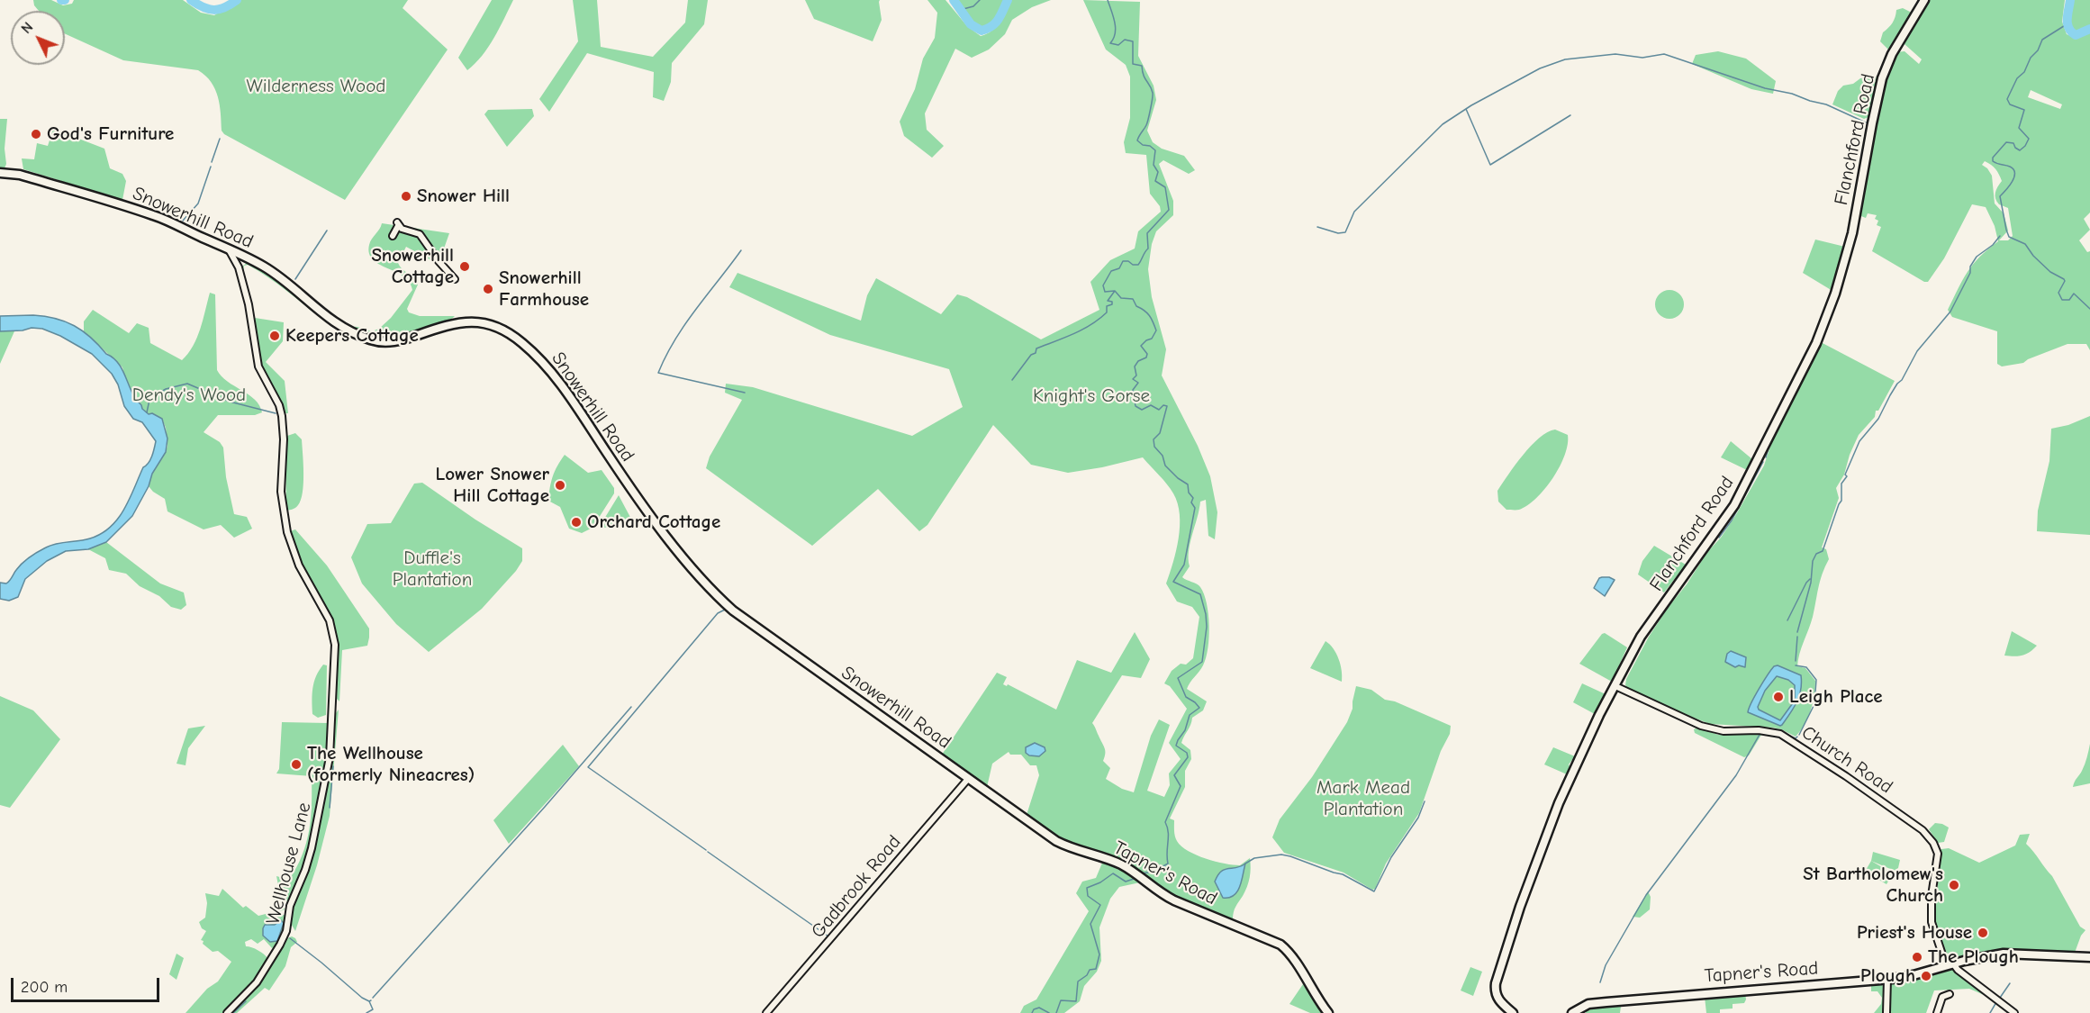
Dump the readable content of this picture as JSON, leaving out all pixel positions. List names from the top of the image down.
{
  "streets": {
    "street": [
      "Flanchford Road",
      "Snowerhill Road",
      "Church Road",
      "Wellhouse Lane",
      "Tapner's Road",
      "Gadbrook Road"
    ]
  },
  "crossings": [
    ["Flanchford Road", "Church Road"],
    ["Snowerhill Road", "Wellhouse Lane"],
    ["Snowerhill Road", "Tapner's Road"],
    ["Snowerhill Road", "Gadbrook Road"],
    ["Church Road", "Tapner's Road"],
    ["Tapner's Road", "Gadbrook Road"]
  ],
  "parks": [
    "Wilderness Wood",
    "Dendy's Wood",
    "Knight's Gorse",
    "Duffle's Plantation",
    "Mark Mead Plantation"
  ],
  "places": [
    "God's Furniture",
    "Snower Hill",
    "Snowerhill Cottage",
    "Snowerhill Farmhouse",
    "Keepers Cottage",
    "Lower Snower Hill Cottage",
    "Orchard Cottage",
    "Leigh Place",
    "The Wellhouse (formerly Nineacres)",
    "St Bartholomew's Church",
    "Priest's House",
    "The Plough",
    "Plough"
  ],
  "scale_bar": "200 m",
  "north": "top left"
}
